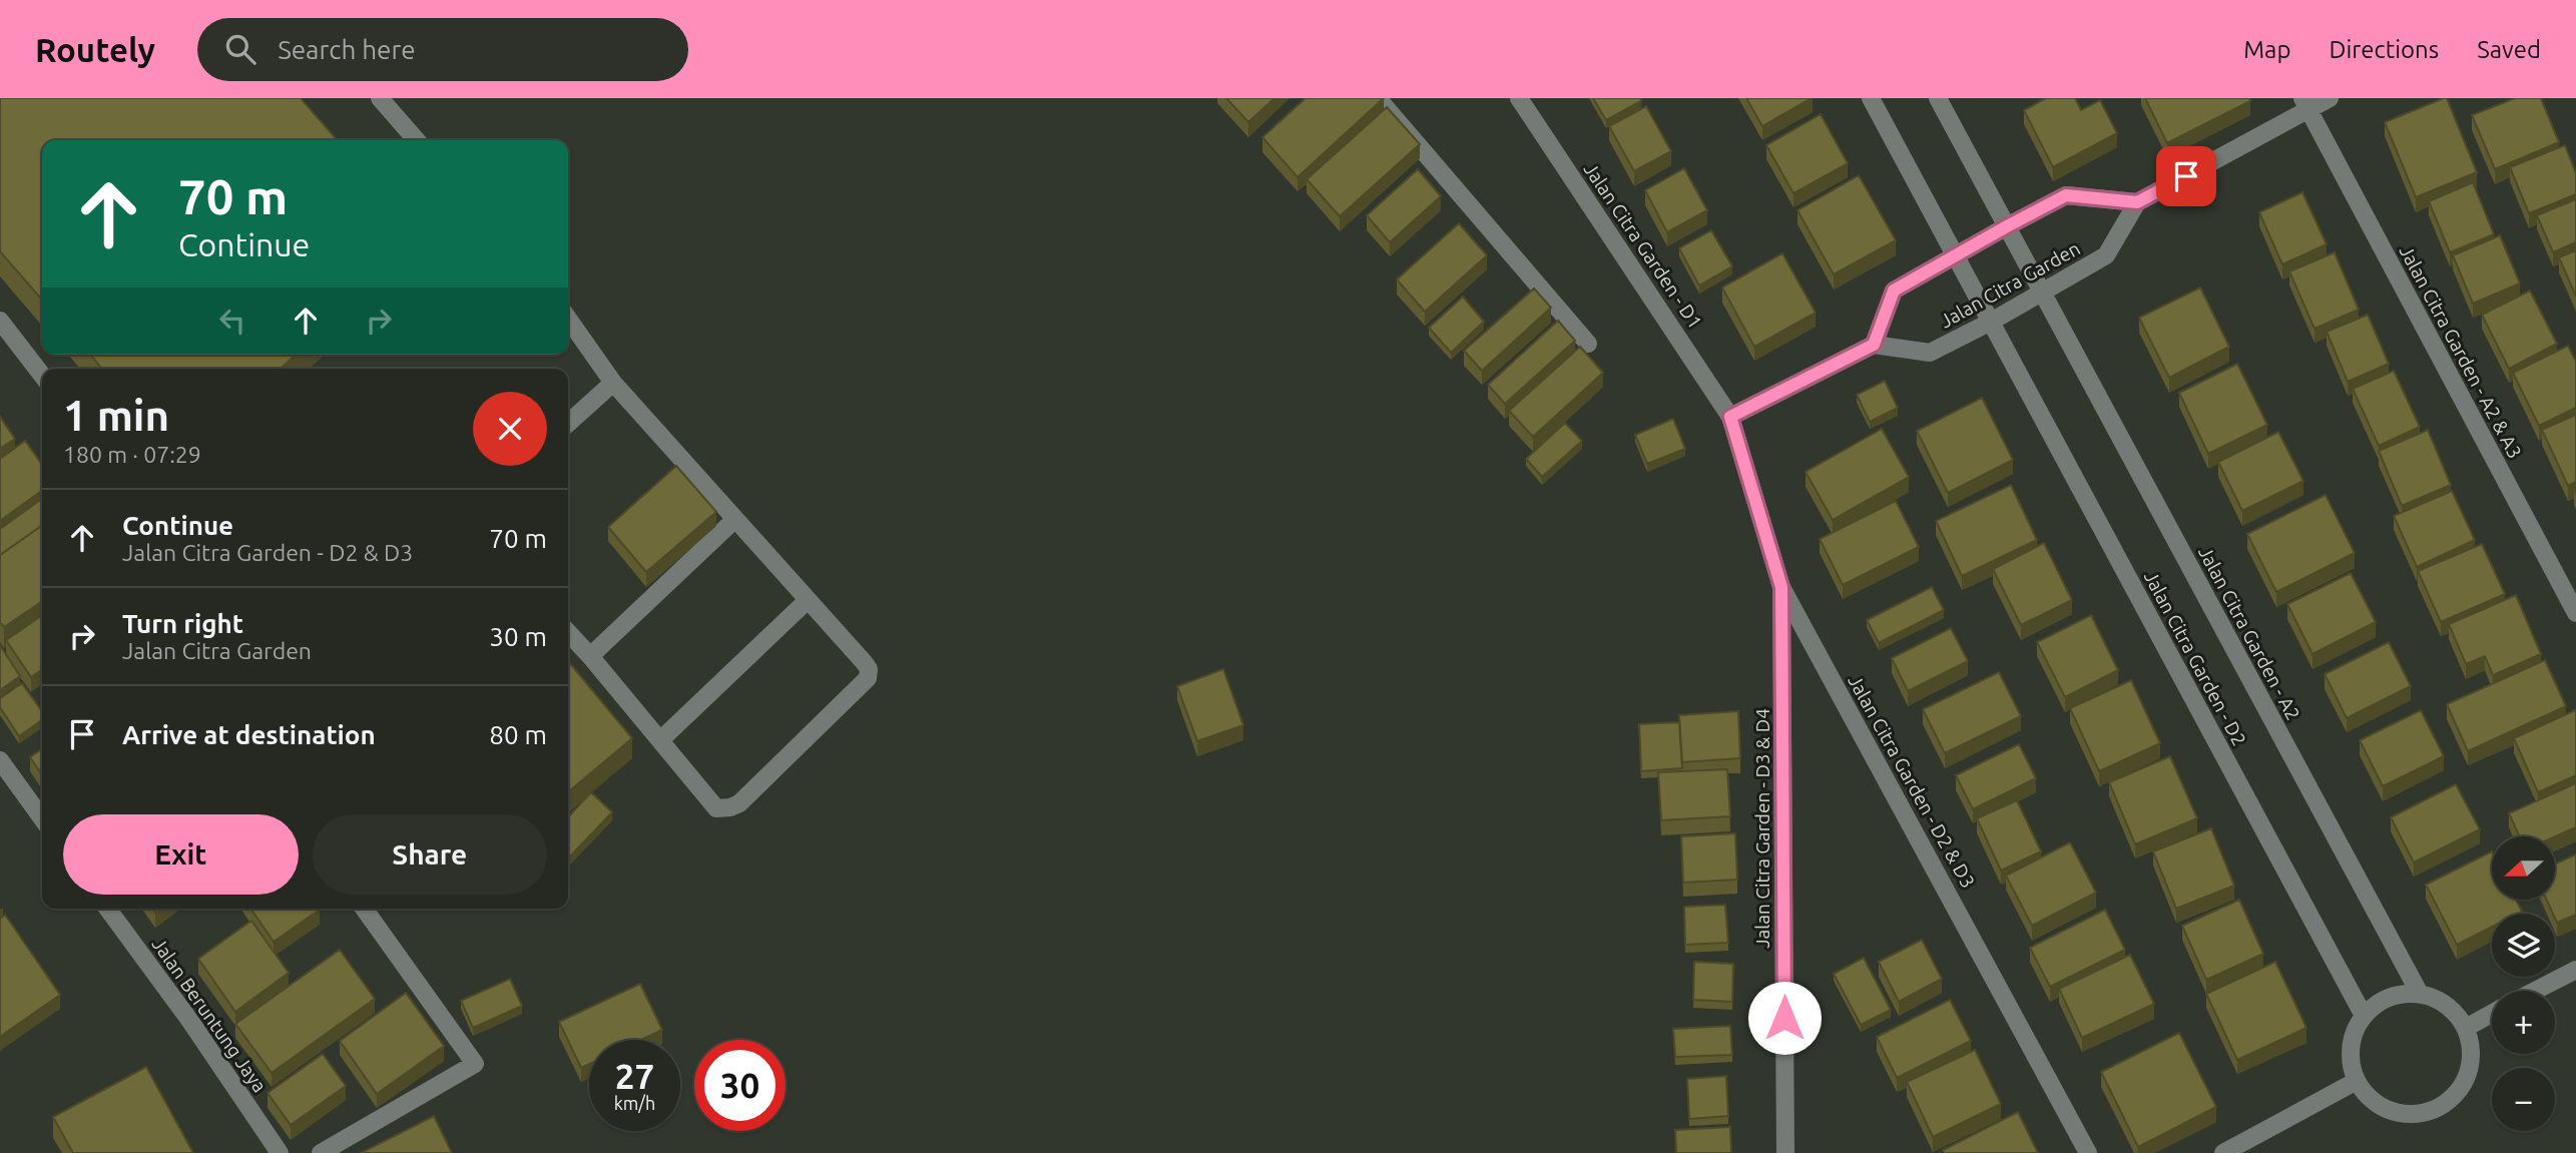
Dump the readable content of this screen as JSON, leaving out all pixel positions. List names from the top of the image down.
{
  "streets": {
    "street": [
      "Jalan Citra Garden - D1",
      "Jalan Citra Garden",
      "Jalan Citra Garden - A2 & A3",
      "Jalan Citra Garden - A2",
      "Jalan Citra Garden - D2",
      "Jalan Citra Garden - D2 & D3",
      "Jalan Citra Garden - D3 & D4",
      "Jalan Beruntung Jaya"
    ]
  },
  "crossings": [
    ["Jalan Citra Garden - D1", "Jalan Citra Garden - D2 & D3"],
    ["Jalan Citra Garden", "Jalan Citra Garden - A2"],
    ["Jalan Citra Garden", "Jalan Citra Garden - D2"],
    ["Jalan Citra Garden - A2", "Jalan Citra Garden - D2"],
    ["Jalan Citra Garden - D2 & D3", "Jalan Citra Garden - D3 & D4"]
  ],
  "north": "left",
  "page": {
    "header": "Routely",
    "search": "Search here",
    "nav": ["Map", "Directions", "Saved"],
    "turn": ["70 m", "Continue"],
    "heading": ["1 min", "180 m · 07:29"],
    "list": [
      {
        "name": "Continue",
        "note": "Jalan Citra Garden - D2 & D3",
        "value": "70 m"
      },
      {
        "name": "Turn right",
        "note": "Jalan Citra Garden",
        "value": "30 m"
      },
      {
        "name": "Arrive at destination",
        "value": "80 m"
      }
    ],
    "buttons": ["Exit", "Share"],
    "map_buttons": ["+", "−"],
    "speed": "27 km/h",
    "limit": "30"
  }
}
